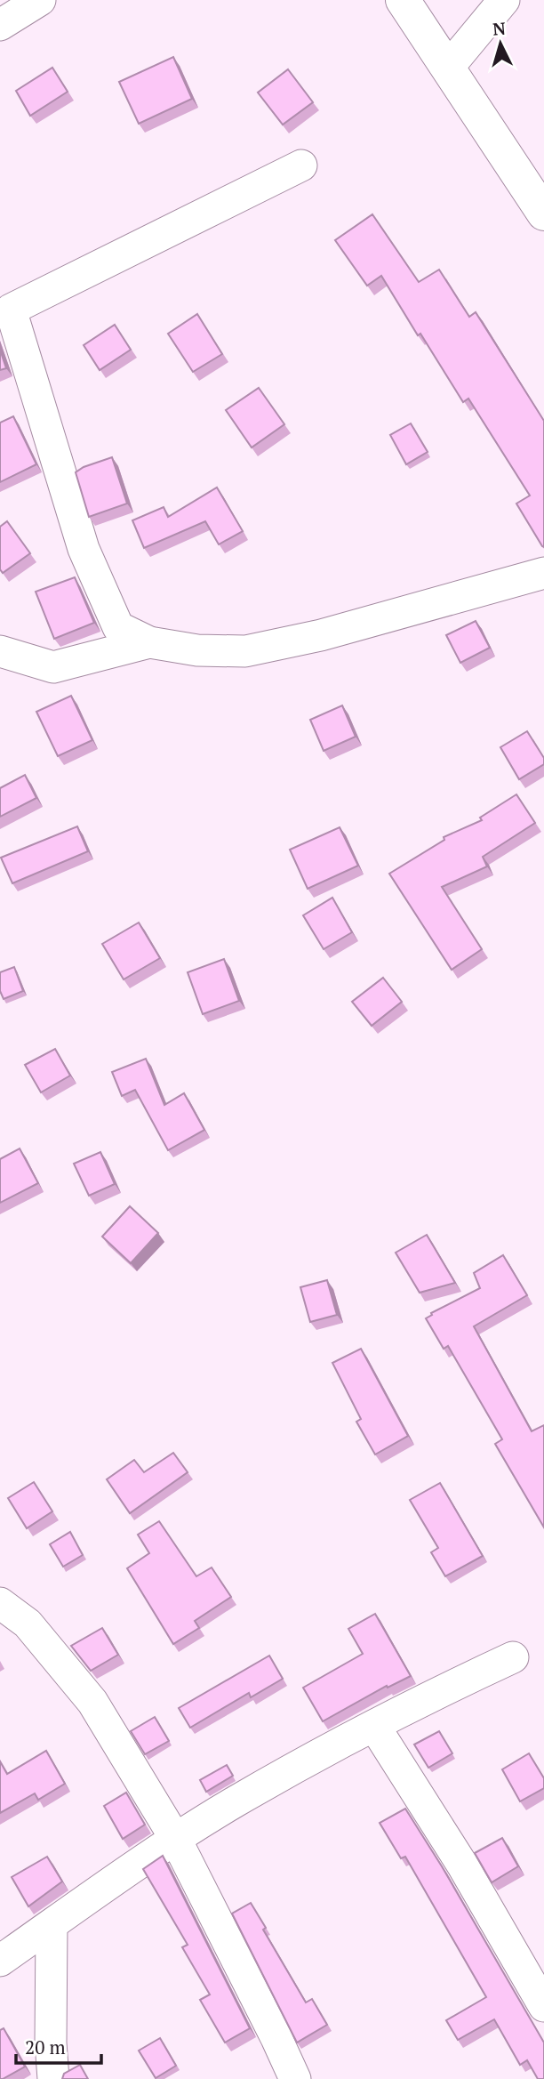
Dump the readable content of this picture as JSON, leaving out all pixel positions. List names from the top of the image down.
{
  "scale_bar": "20 m",
  "north": "top"
}
